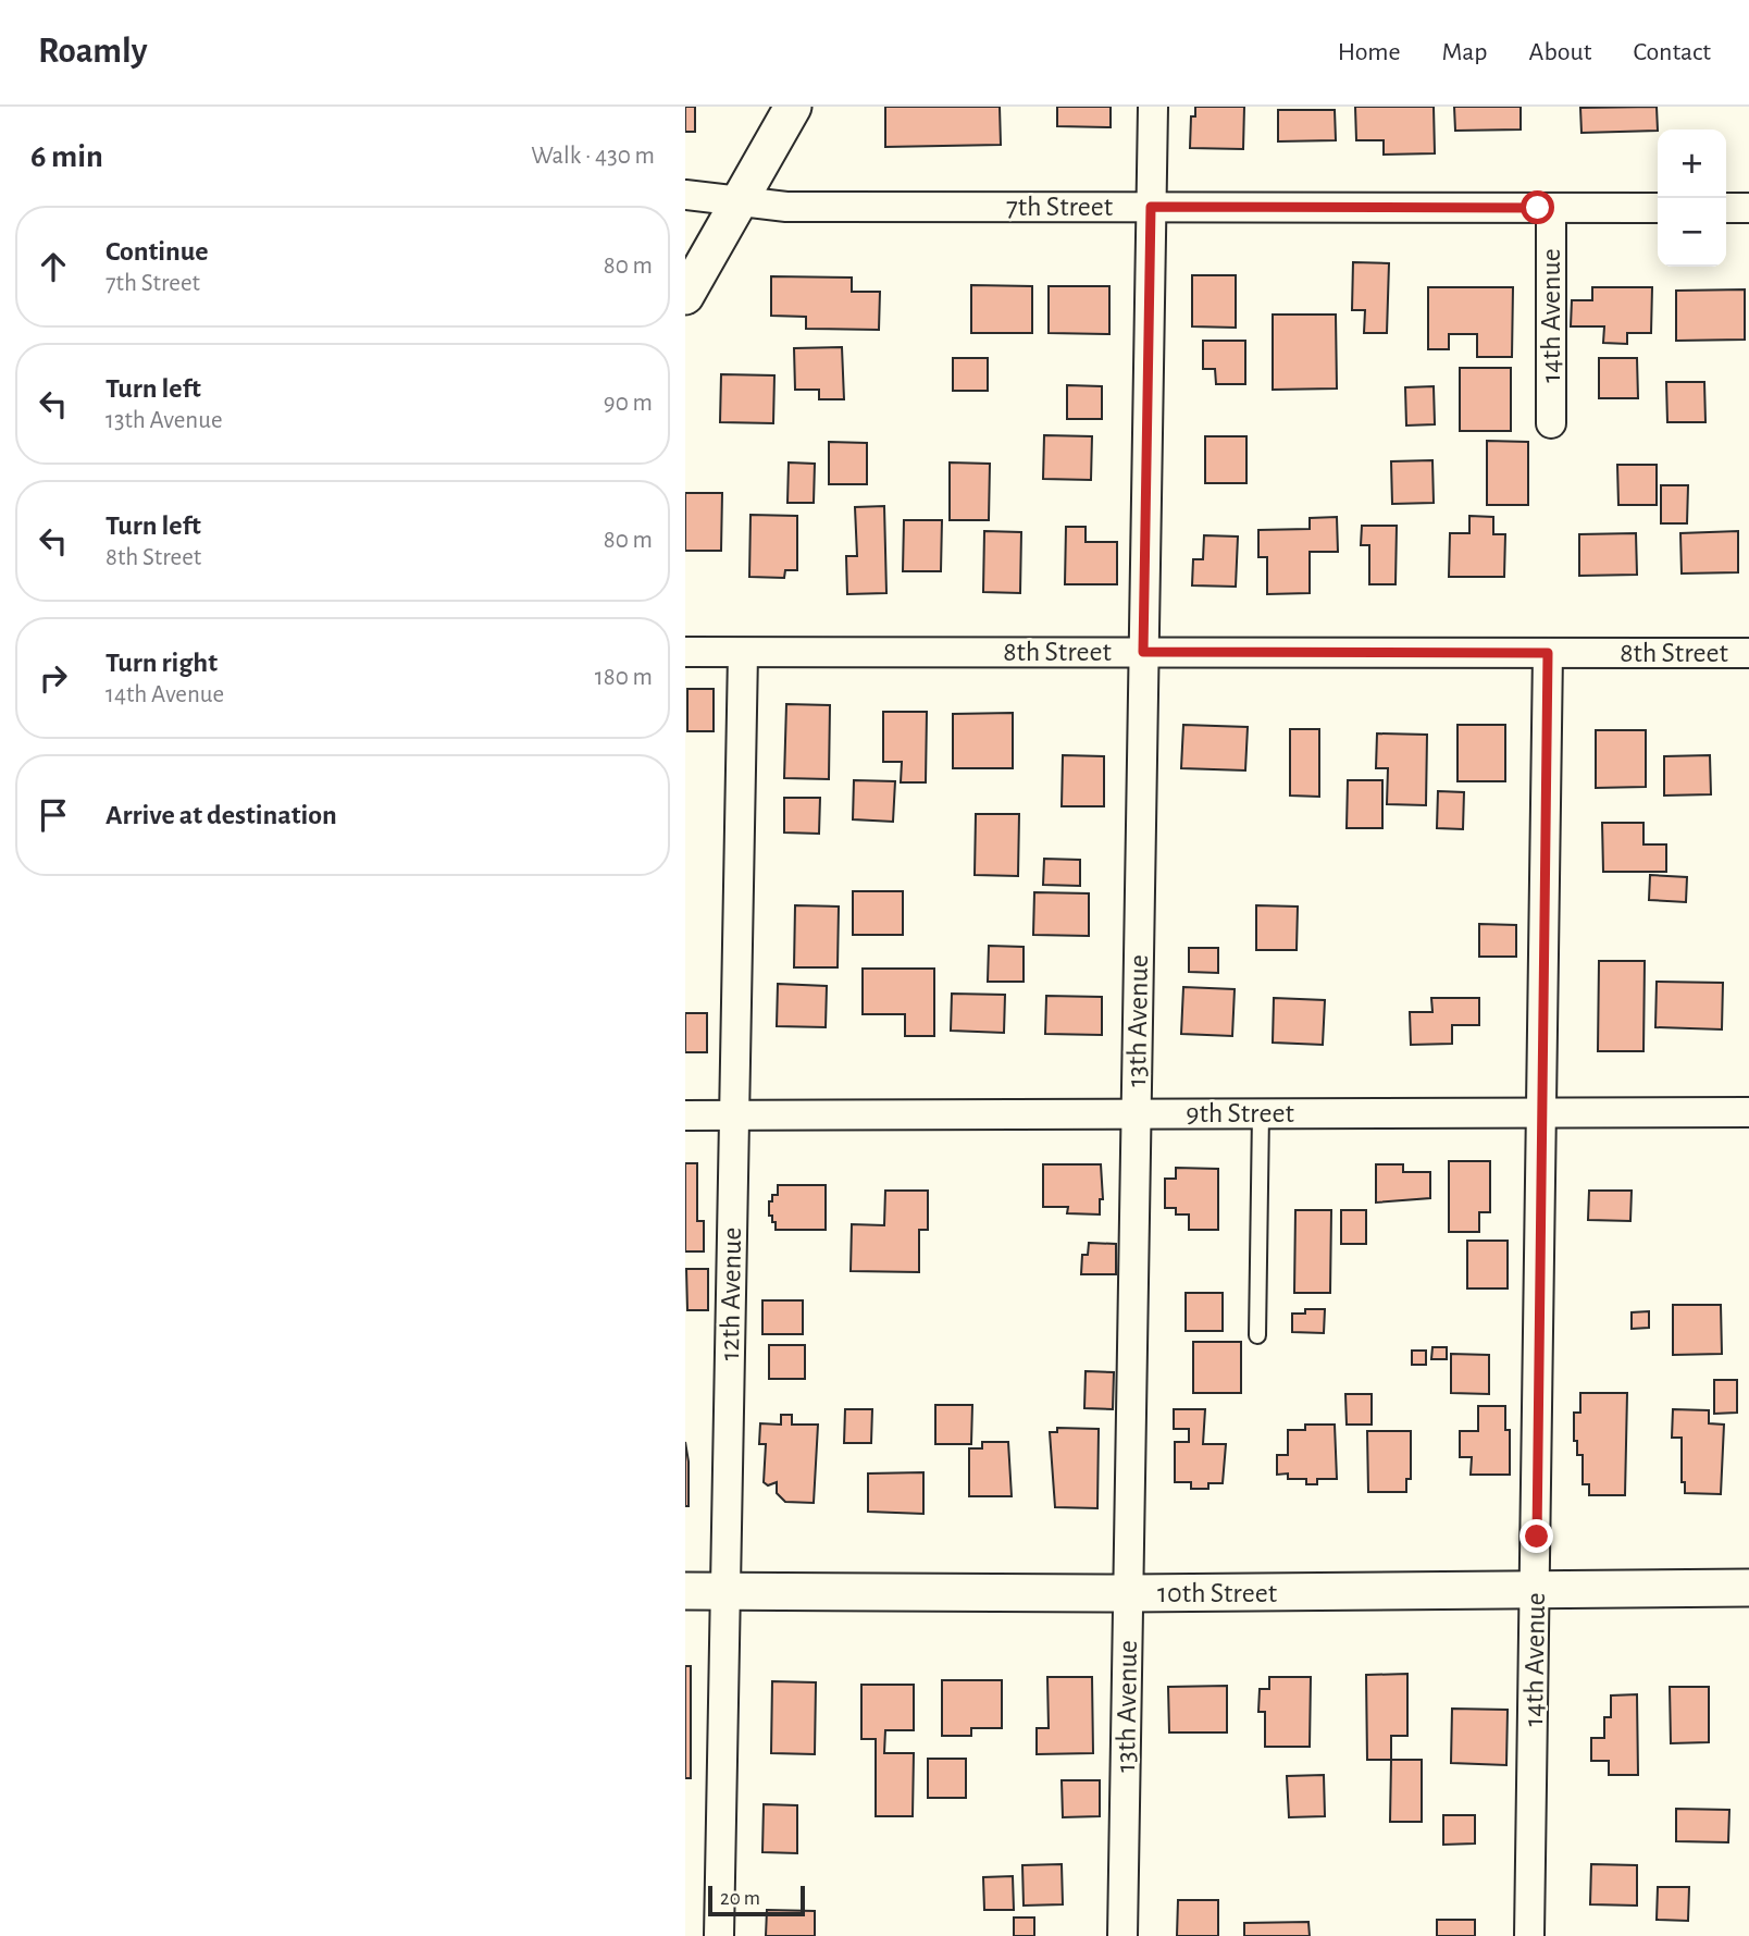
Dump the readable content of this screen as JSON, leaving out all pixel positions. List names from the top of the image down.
{
  "streets": {
    "street": [
      "7th Street",
      "14th Avenue",
      "8th Street",
      "13th Avenue",
      "9th Street",
      "12th Avenue",
      "10th Street"
    ]
  },
  "crossings": [
    ["7th Street", "14th Avenue"],
    ["7th Street", "13th Avenue"],
    ["14th Avenue", "8th Street"],
    ["14th Avenue", "9th Street"],
    ["14th Avenue", "10th Street"],
    ["8th Street", "13th Avenue"],
    ["8th Street", "12th Avenue"],
    ["13th Avenue", "9th Street"],
    ["13th Avenue", "10th Street"],
    ["9th Street", "12th Avenue"],
    ["12th Avenue", "10th Street"]
  ],
  "scale_bar": "20 m",
  "page": {
    "header": "Roamly",
    "nav": [
      "Home",
      "Map",
      "About",
      "Contact"
    ],
    "heading": ["6 min", "Walk · 430 m"],
    "map_buttons": ["+", "−"],
    "list": [
      ["Continue", "7th Street", "80 m"],
      ["Turn left", "13th Avenue", "90 m"],
      ["Turn left", "8th Street", "80 m"],
      ["Turn right", "14th Avenue", "180 m"],
      "Arrive at destination"
    ],
    "scale": "20 m"
  }
}
